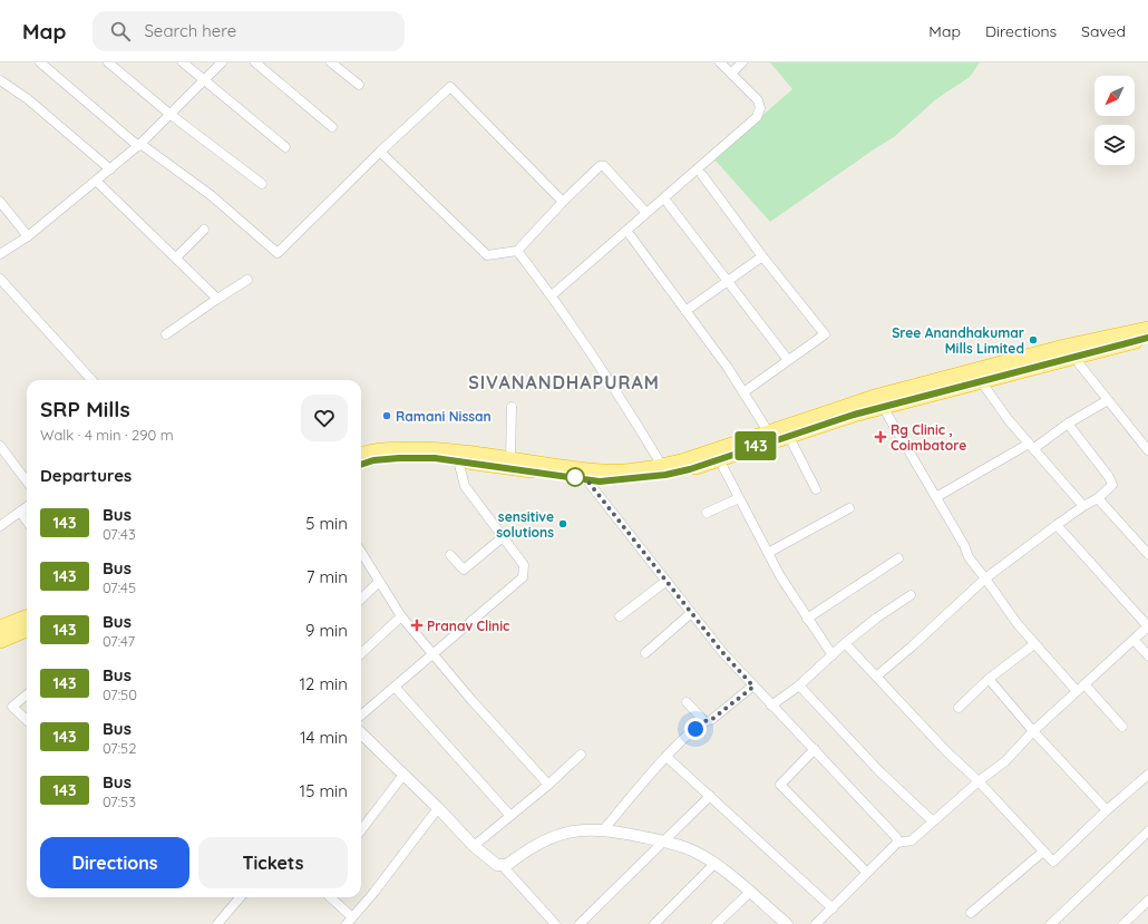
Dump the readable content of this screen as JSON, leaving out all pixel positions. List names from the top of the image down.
{
  "districts": ["SIVANANDHAPURAM"],
  "places": {
    "other": ["Sree Anandhakumar Mills Limited", "Ramani Nissan", "sensitive solutions"],
    "health": ["Rg Clinic , Coimbatore", "Pranav Clinic"]
  },
  "lines": ["bus line 143"],
  "north": "bottom left",
  "page": {
    "header": "Map",
    "search": "Search here",
    "nav": ["Map", "Directions", "Saved"],
    "on_map": "143",
    "heading": [
      ["SRP Mills", "Walk · 4 min · 290 m"],
      "Departures"
    ],
    "list": [
      {
        "mark": "143",
        "name": "Bus",
        "note": "07:43",
        "value": "5 min"
      },
      {
        "mark": "143",
        "name": "Bus",
        "note": "07:45",
        "value": "7 min"
      },
      {
        "mark": "143",
        "name": "Bus",
        "note": "07:47",
        "value": "9 min"
      },
      {
        "mark": "143",
        "name": "Bus",
        "note": "07:50",
        "value": "12 min"
      },
      {
        "mark": "143",
        "name": "Bus",
        "note": "07:52",
        "value": "14 min"
      },
      {
        "mark": "143",
        "name": "Bus",
        "note": "07:53",
        "value": "15 min"
      }
    ],
    "buttons": ["Directions", "Tickets"]
  }
}
